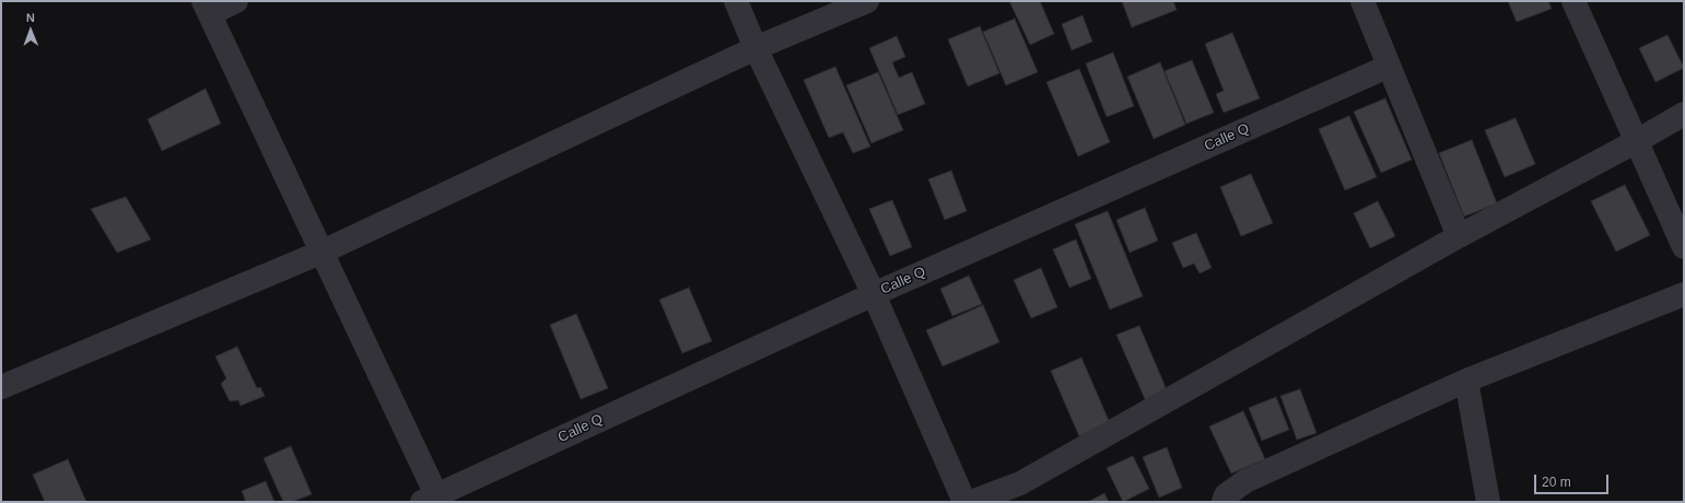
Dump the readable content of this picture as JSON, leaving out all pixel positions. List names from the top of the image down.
{
  "streets": {
    "street": ["Calle Q"]
  },
  "scale_bar": "20 m",
  "north": "top"
}
